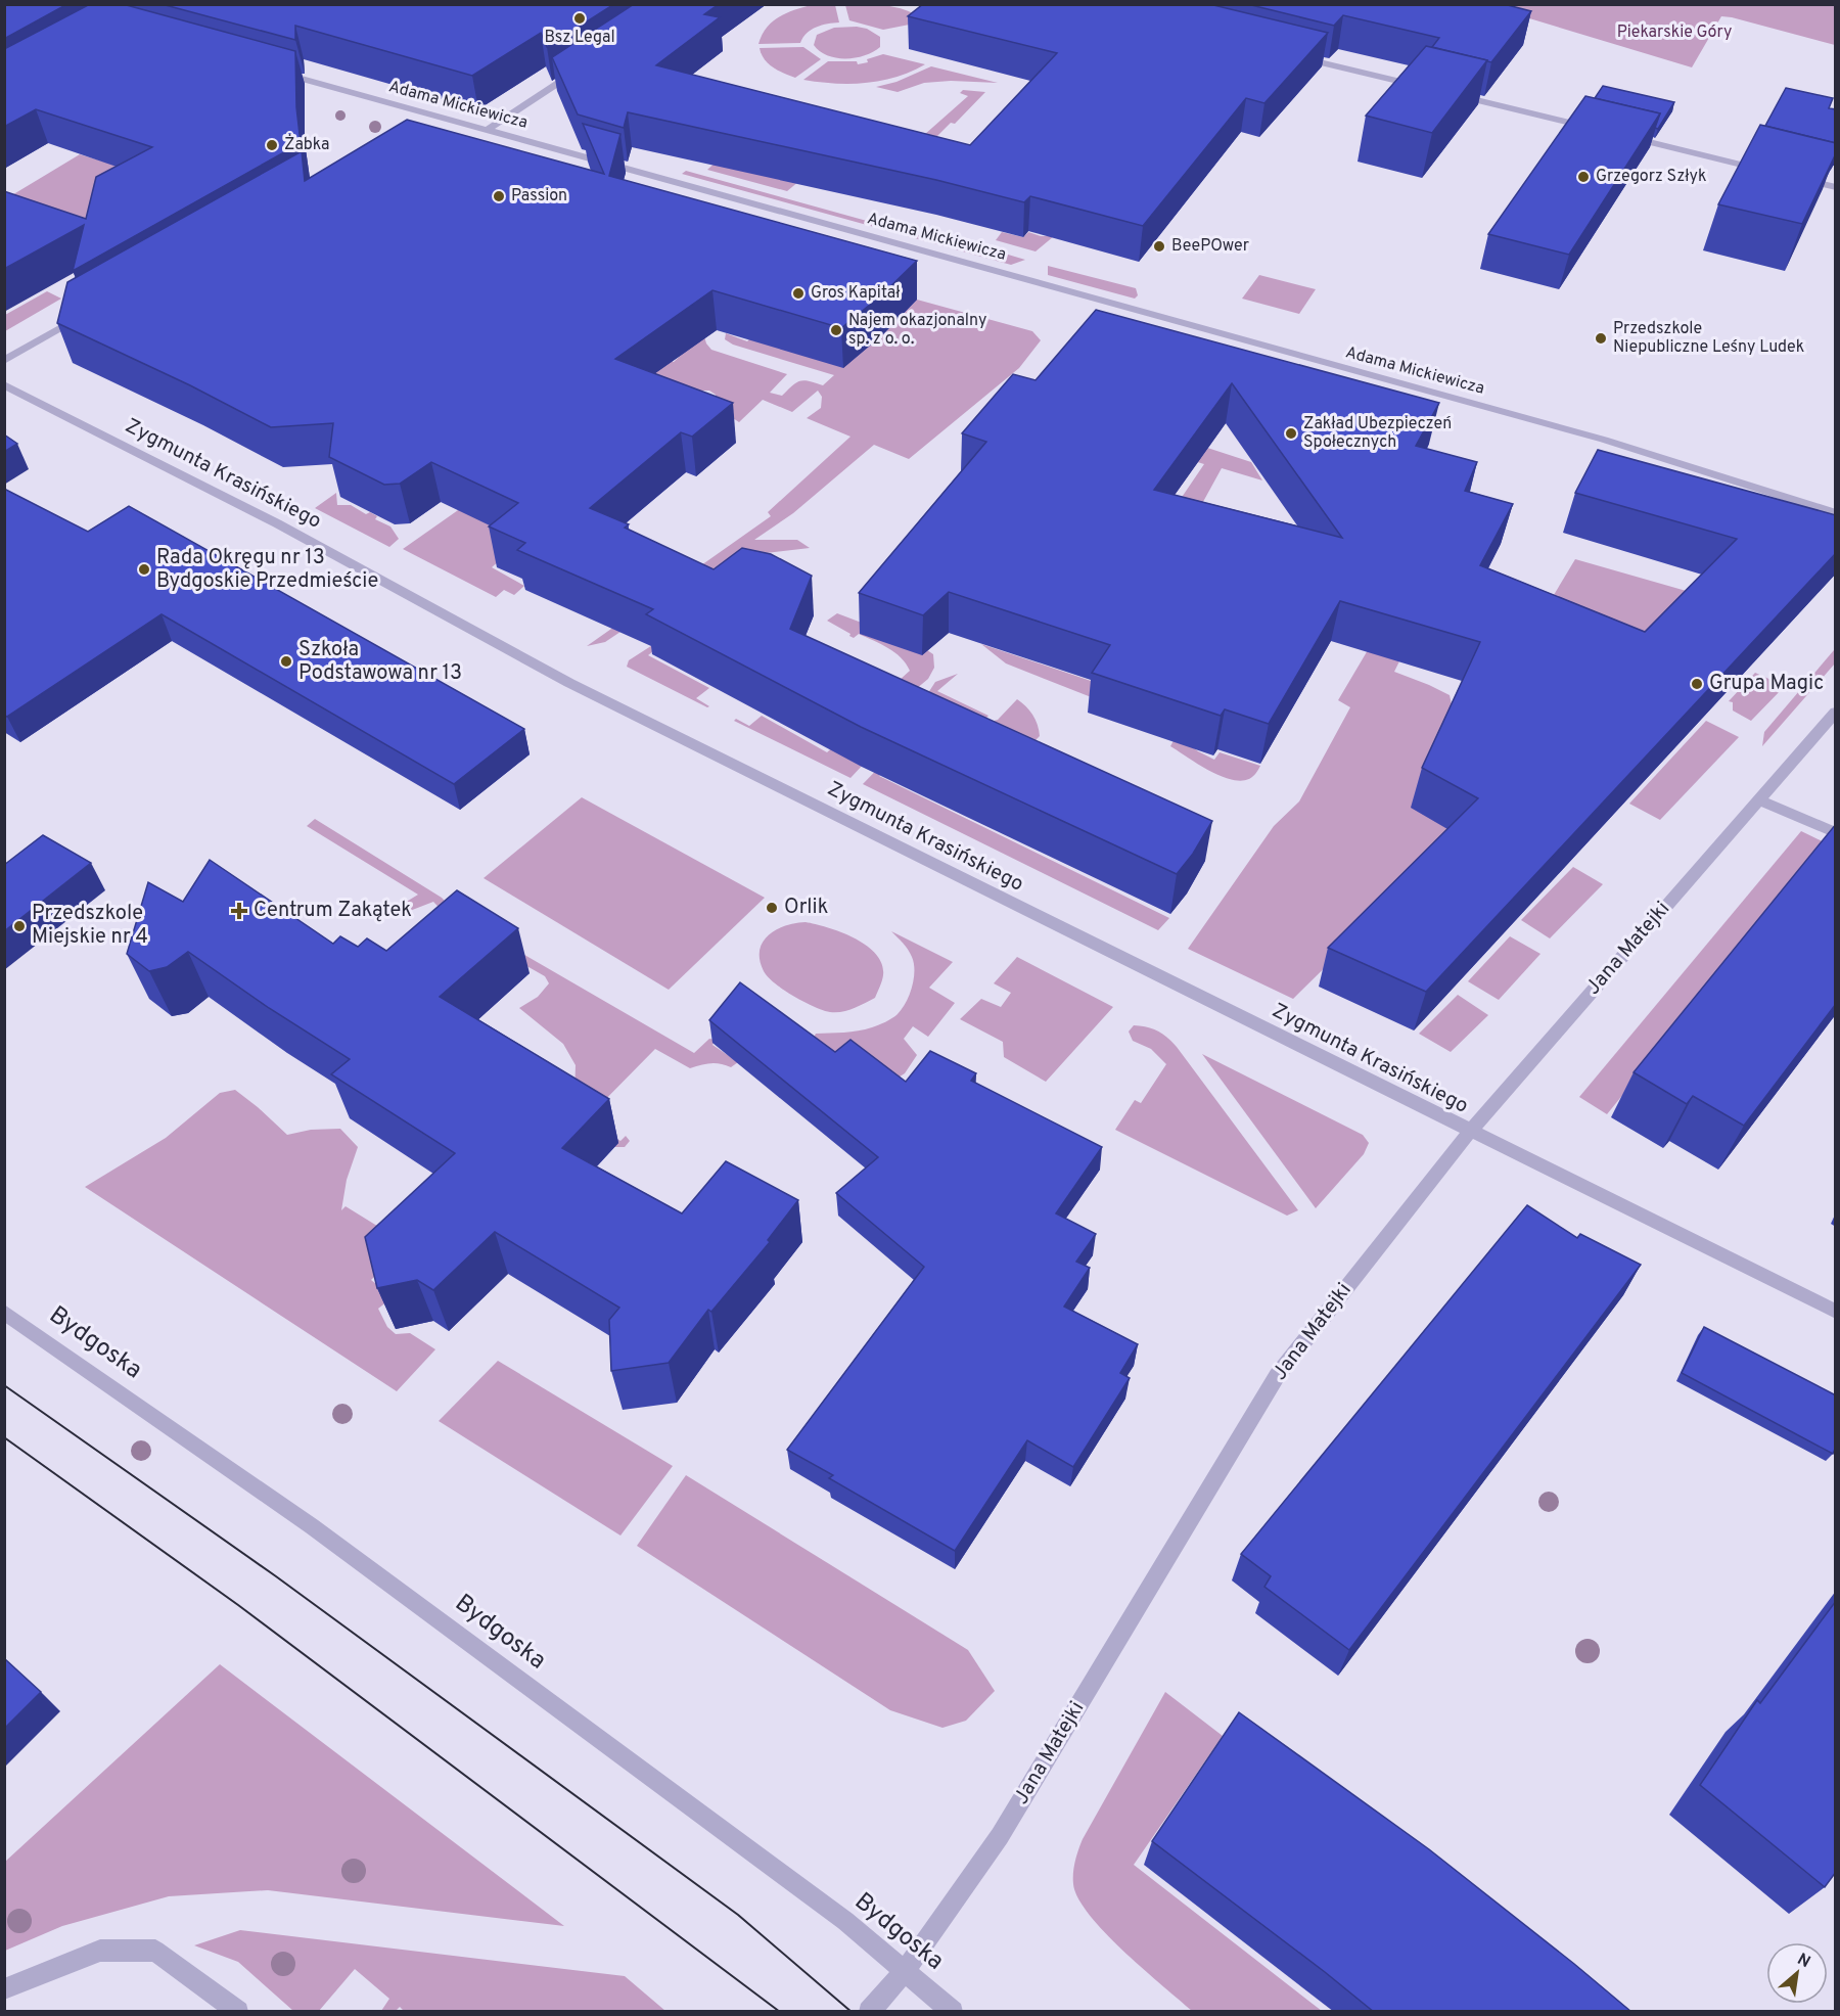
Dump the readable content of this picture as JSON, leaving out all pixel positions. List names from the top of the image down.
{
  "streets": {
    "street": [
      "Adama Mickiewicza",
      "Zygmunta Krasińskiego",
      "Jana Matejki",
      "Bydgoska"
    ]
  },
  "crossings": [
    ["Zygmunta Krasińskiego", "Jana Matejki"],
    ["Jana Matejki", "Bydgoska"]
  ],
  "parks": ["Piekarskie Góry"],
  "places": {
    "other": [
      "Bsz Legal",
      "Żabka",
      "Grzegorz Szłyk",
      "Passion",
      "BeePOwer",
      "Gros Kapitał",
      "Najem okazjonalny sp. z o. o.",
      "Przedszkole Niepubliczne Leśny Ludek",
      "Zakład Ubezpieczeń Społecznych",
      "Rada Okręgu nr 13 Bydgoskie Przedmieście",
      "Szkoła Podstawowa nr 13",
      "Grupa Magic",
      "Orlik",
      "Przedszkole Miejskie nr 4"
    ],
    "health": ["Centrum Zakątek"]
  },
  "north": "top right"
}
